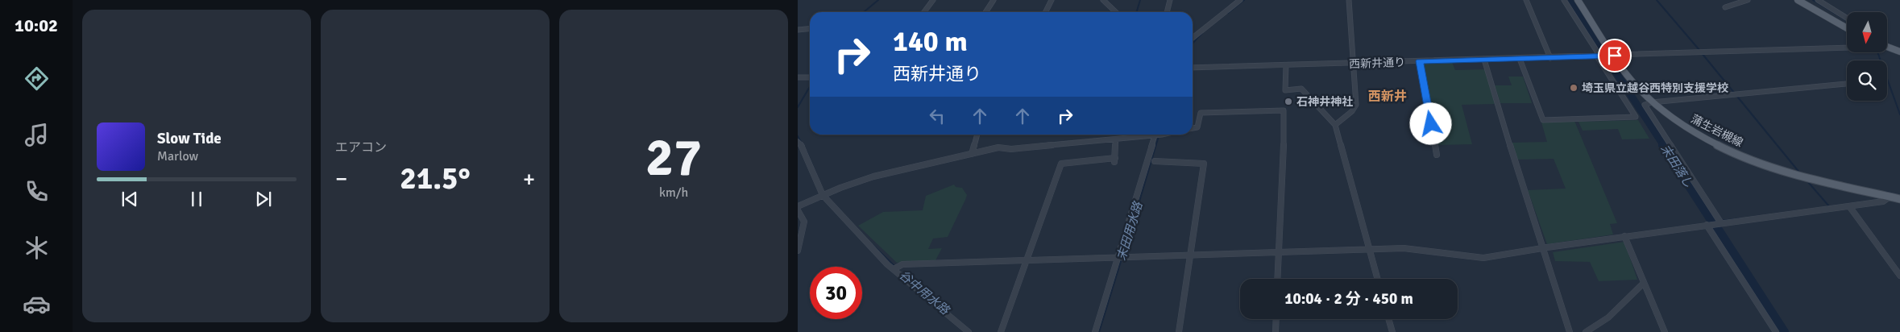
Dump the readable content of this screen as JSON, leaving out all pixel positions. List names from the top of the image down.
{
  "streets": {
    "main road": ["蒲生岩槻線"],
    "street": ["西新井通り"]
  },
  "crossings": [
    ["西新井通り", "蒲生岩槻線"]
  ],
  "districts": ["西新井"],
  "water": ["末田落し", "末田用水路", "谷中用水路"],
  "places": ["埼玉県立越谷西特別支援学校", "石神井神社"],
  "north": "bottom",
  "page": {
    "tabs": "10:02",
    "tile": [
      "エアコン",
      ["27", "km/h"]
    ],
    "turn": ["140 m", "西新井通り"],
    "song": ["Slow Tide", "Marlow"],
    "heat": ["−", "21.5°", "+"],
    "limit": "30",
    "trip": "10:04 · 2 分 · 450 m"
  }
}
